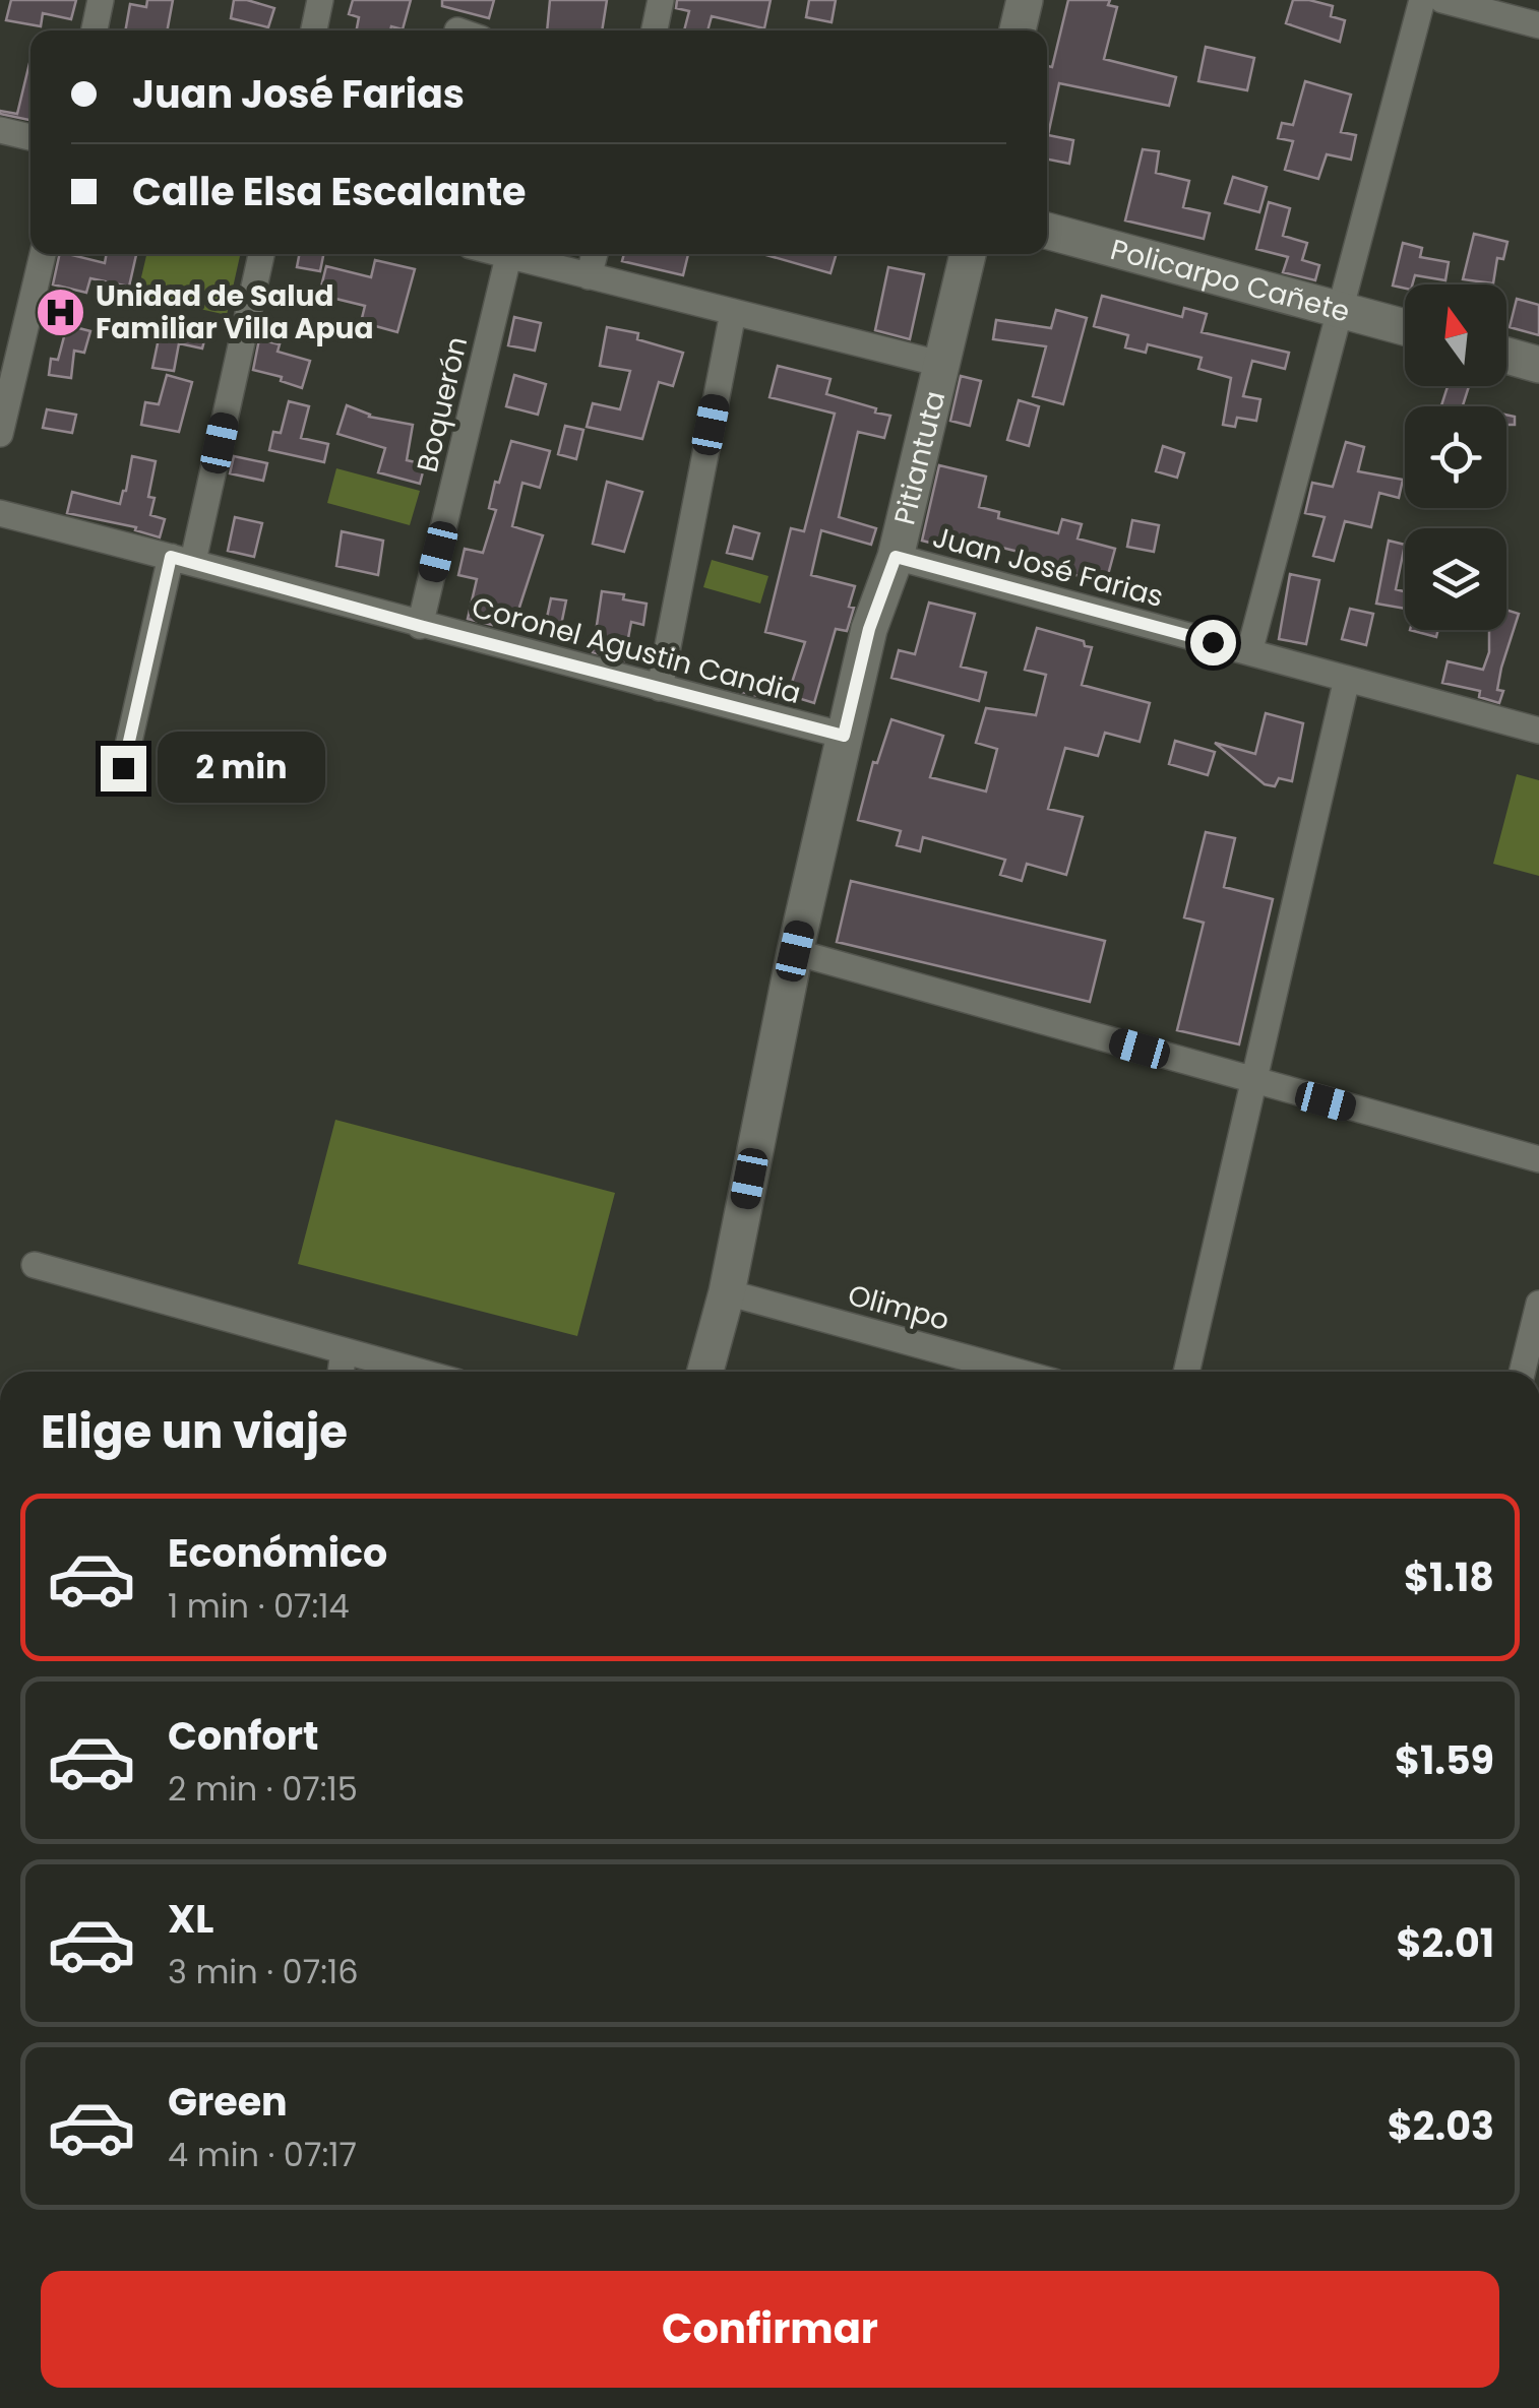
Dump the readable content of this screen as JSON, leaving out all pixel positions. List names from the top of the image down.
{
  "streets": {
    "street": [
      "Policarpo Cañete",
      "Boquerón",
      "Pitiantuta",
      "Juan José Farias",
      "Coronel Agustin Candia",
      "Olimpo"
    ]
  },
  "crossings": [
    ["Boquerón", "Coronel Agustin Candia"],
    ["Pitiantuta", "Juan José Farias"],
    ["Pitiantuta", "Coronel Agustin Candia"],
    ["Pitiantuta", "Olimpo"]
  ],
  "places": {
    "hospital": ["Unidad de Salud Familiar Villa Apua"]
  },
  "north": "top",
  "page": {
    "banner": ["Juan José Farias", "Calle Elsa Escalante"],
    "bubble": "2 min",
    "heading": "Elige un viaje",
    "list": [
      {
        "name": "Económico",
        "note": "1 min · 07:14",
        "value": "$1.18"
      },
      {
        "name": "Confort",
        "note": "2 min · 07:15",
        "value": "$1.59"
      },
      {
        "name": "XL",
        "note": "3 min · 07:16",
        "value": "$2.01"
      },
      {
        "name": "Green",
        "note": "4 min · 07:17",
        "value": "$2.03"
      }
    ],
    "buttons": "Confirmar"
  }
}
